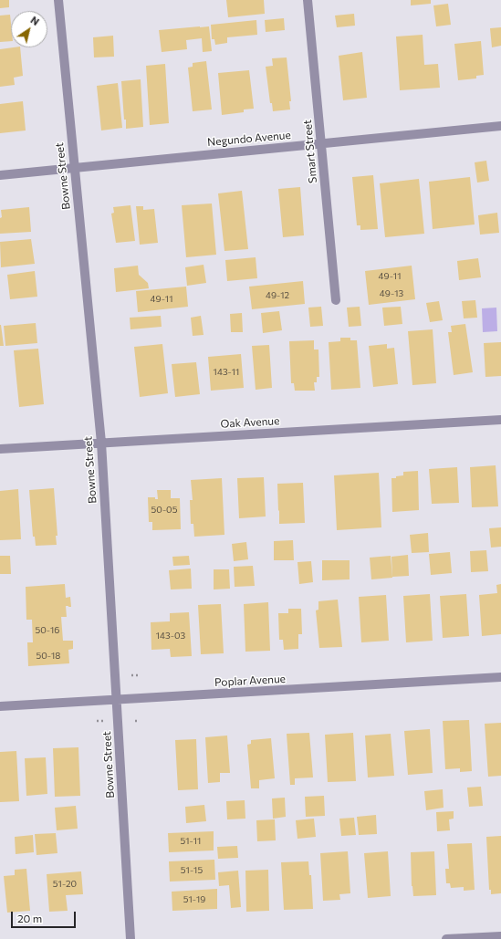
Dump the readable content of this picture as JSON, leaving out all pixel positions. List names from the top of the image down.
{
  "streets": {
    "street": [
      "Negundo Avenue",
      "Smart Street",
      "Bowne Street",
      "Oak Avenue",
      "Poplar Avenue"
    ]
  },
  "crossings": [
    ["Negundo Avenue", "Smart Street"],
    ["Negundo Avenue", "Bowne Street"],
    ["Bowne Street", "Oak Avenue"],
    ["Bowne Street", "Poplar Avenue"]
  ],
  "house_numbers": [
    "49-11",
    "49-13",
    "49-12",
    "49-11",
    "143-11",
    "50-05",
    "50-16",
    "143-03",
    "50-18",
    "51-11",
    "51-15",
    "51-20",
    "51-19"
  ],
  "scale_bar": "20 m",
  "north": "top right"
}
